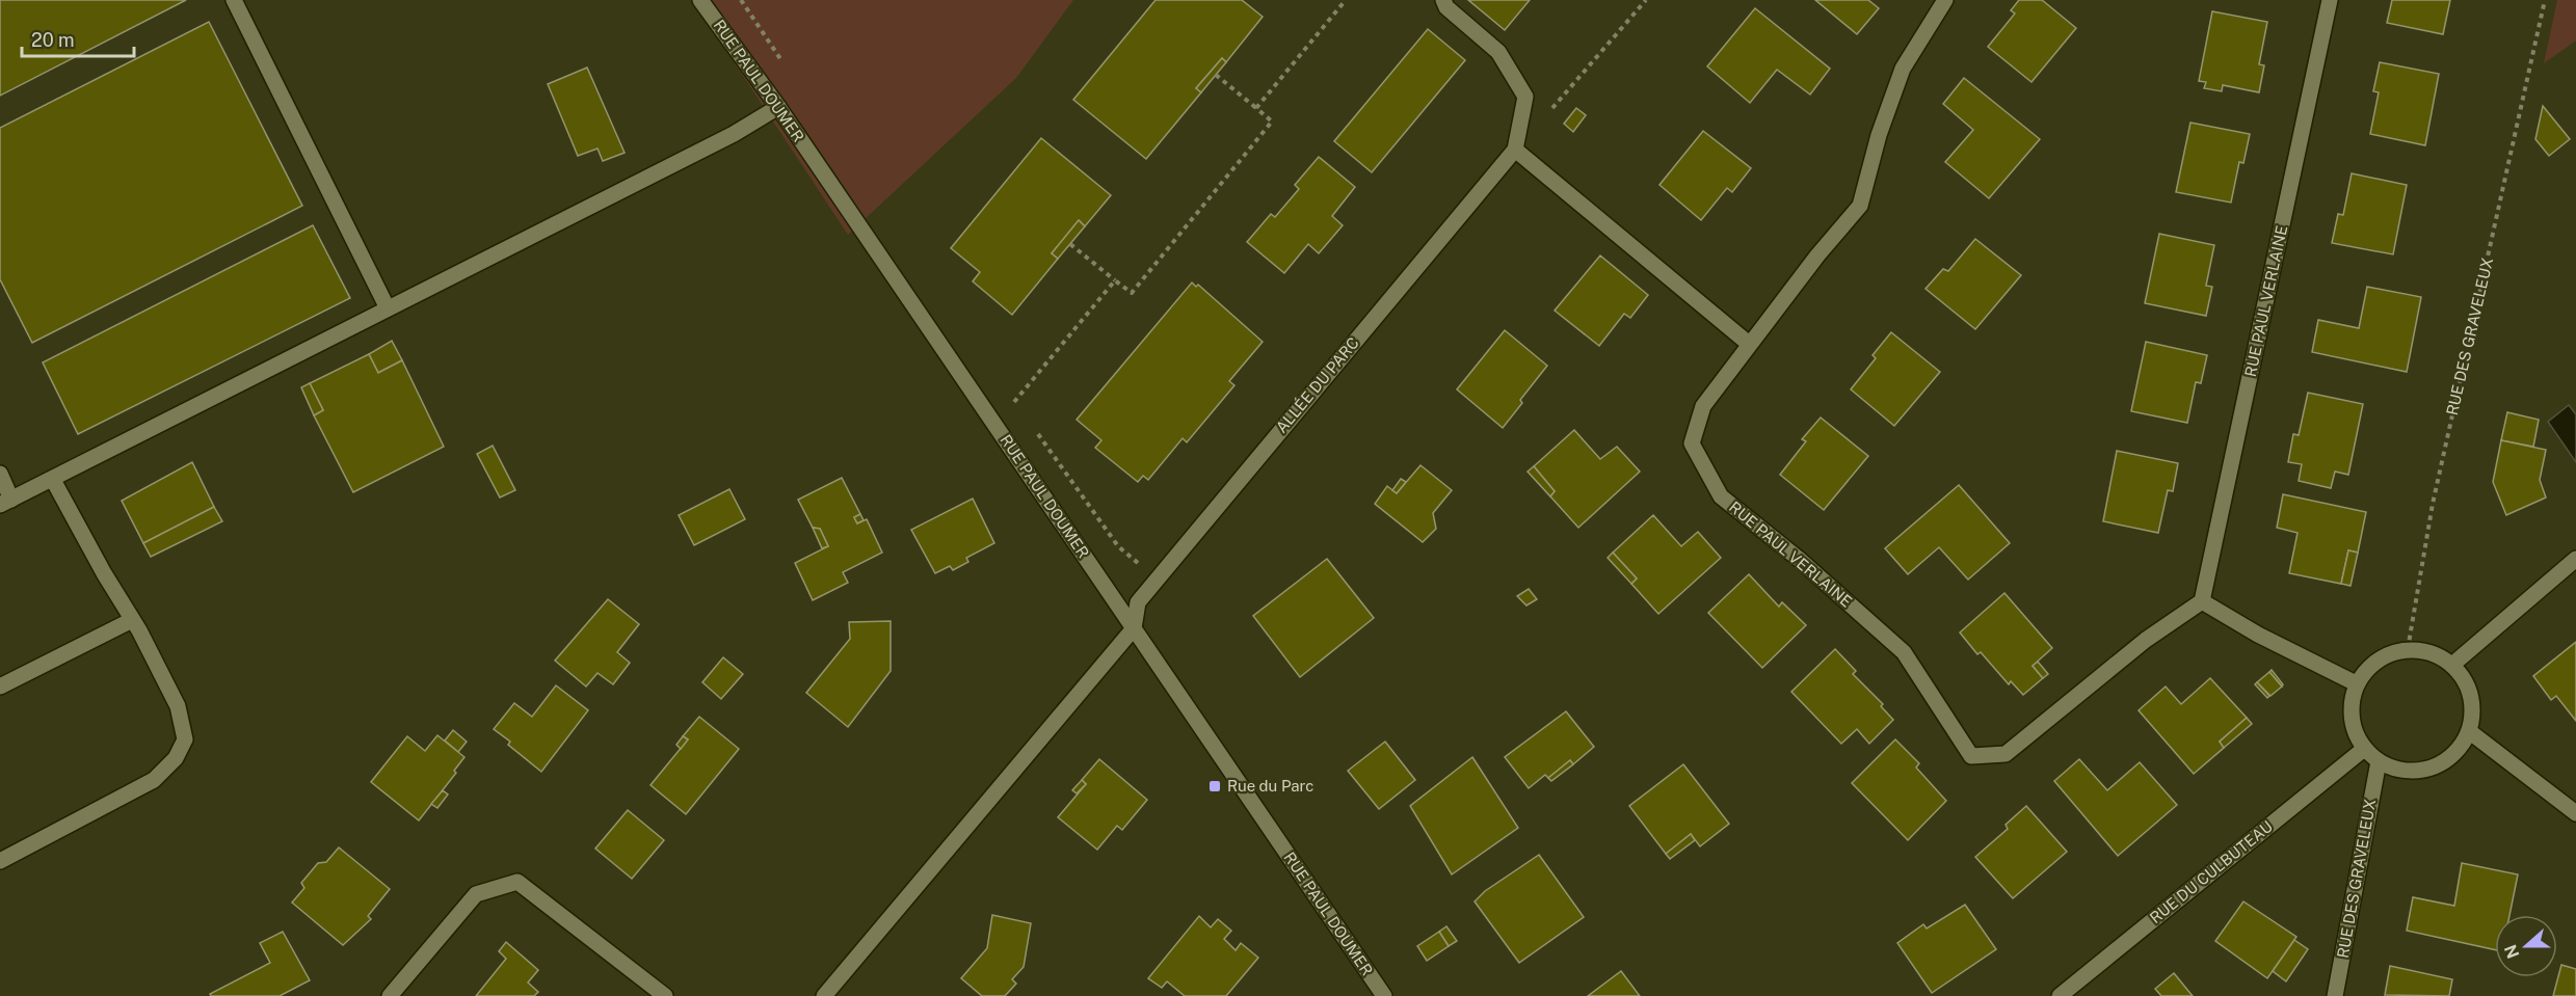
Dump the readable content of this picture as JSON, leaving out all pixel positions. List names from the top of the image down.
{
  "streets": {
    "street": [
      "RUE PAUL DOUMER",
      "RUE PAUL VERLAINE",
      "RUE DES GRAVELEUX",
      "ALLÉE DU PARC",
      "RUE DU CULBUTEAU"
    ]
  },
  "crossings": [
    ["RUE PAUL DOUMER", "ALLÉE DU PARC"],
    ["RUE DES GRAVELEUX", "RUE DU CULBUTEAU"]
  ],
  "places": {
    "transit": ["Rue du Parc"]
  },
  "scale_bar": "20 m",
  "north": "left"
}
